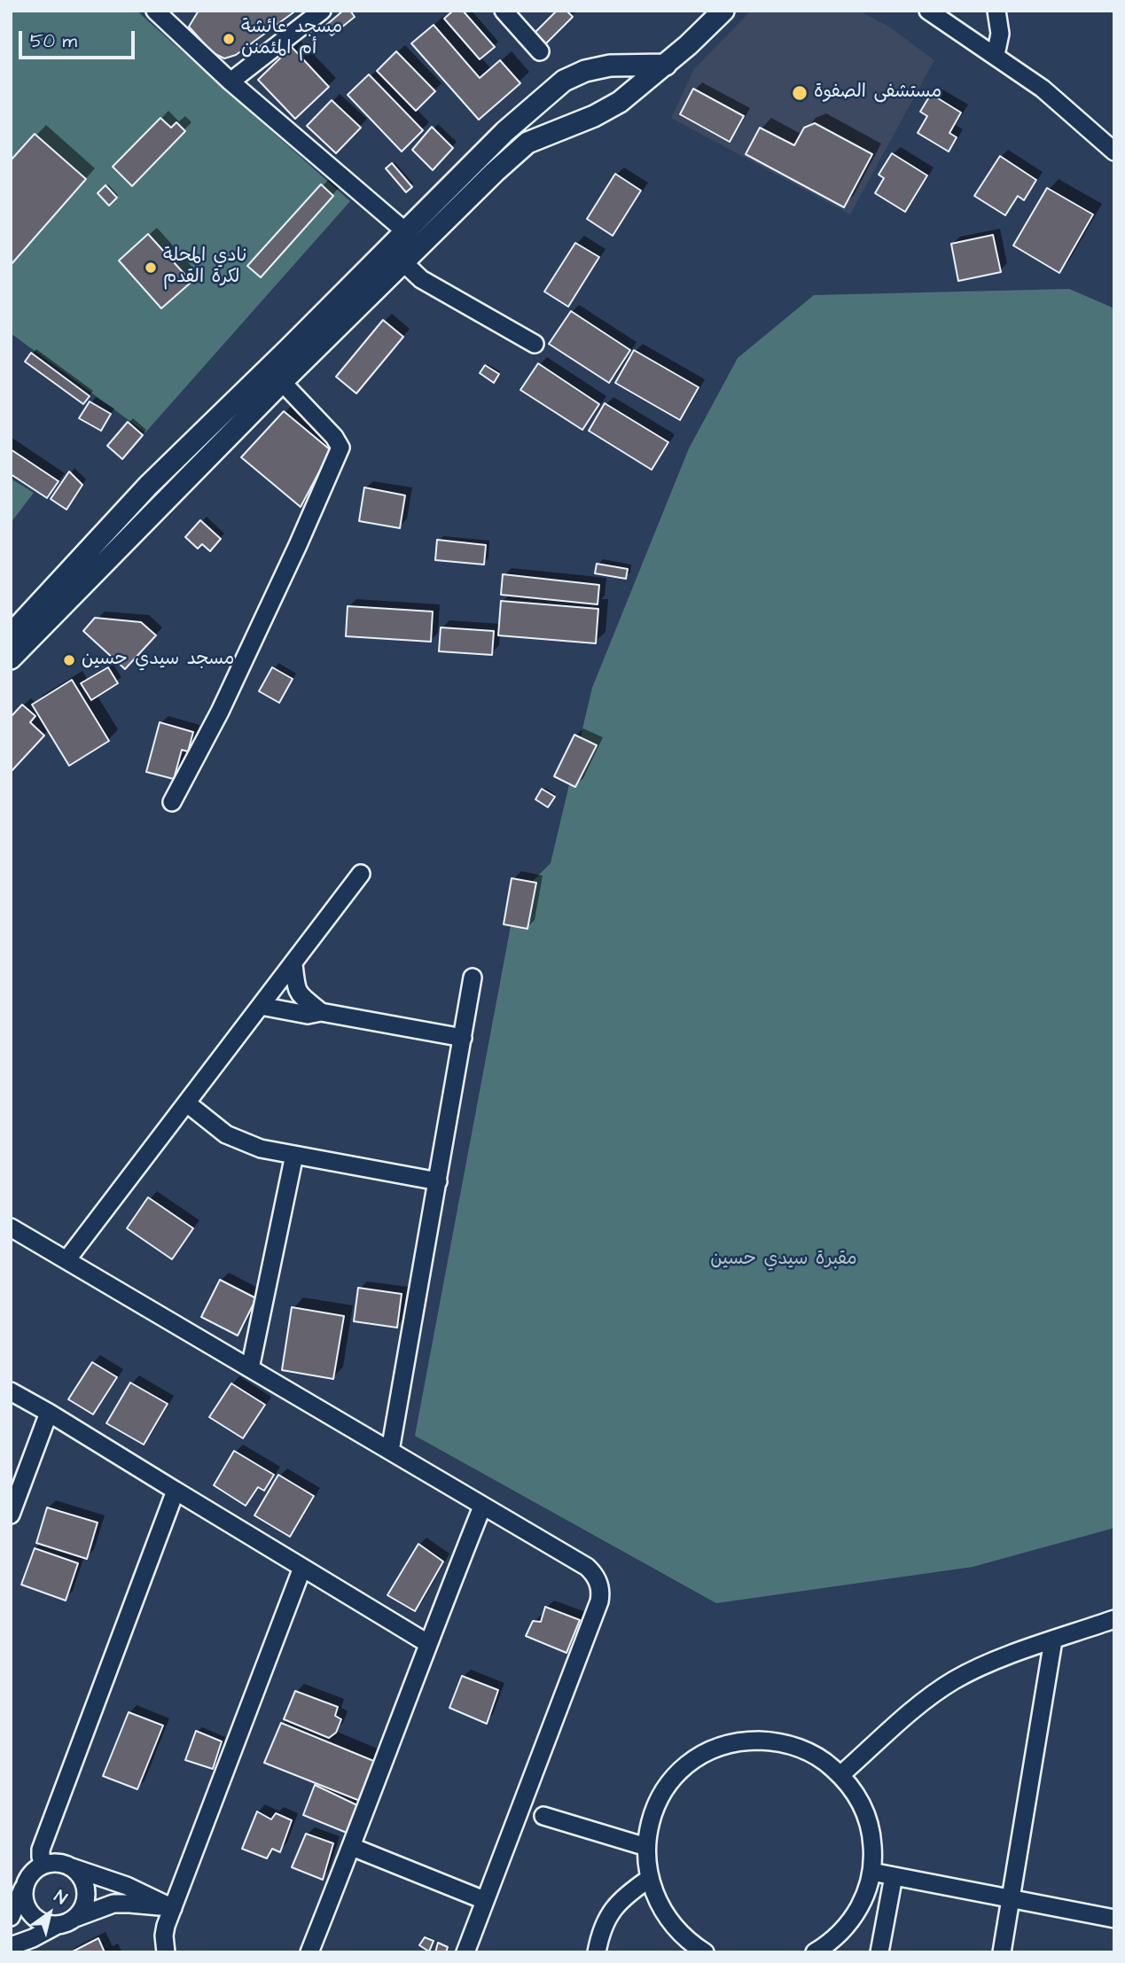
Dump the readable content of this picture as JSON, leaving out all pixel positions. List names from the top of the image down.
{
  "parks": ["مقبرة سيدي حسين"],
  "places": [
    "مسجد عائشة أم المئمنن",
    "مستشفى الصفوة",
    "نادي المحلة لكرة القدم",
    "مسجد سيدي حسين"
  ],
  "scale_bar": "50 m",
  "north": "top right"
}
